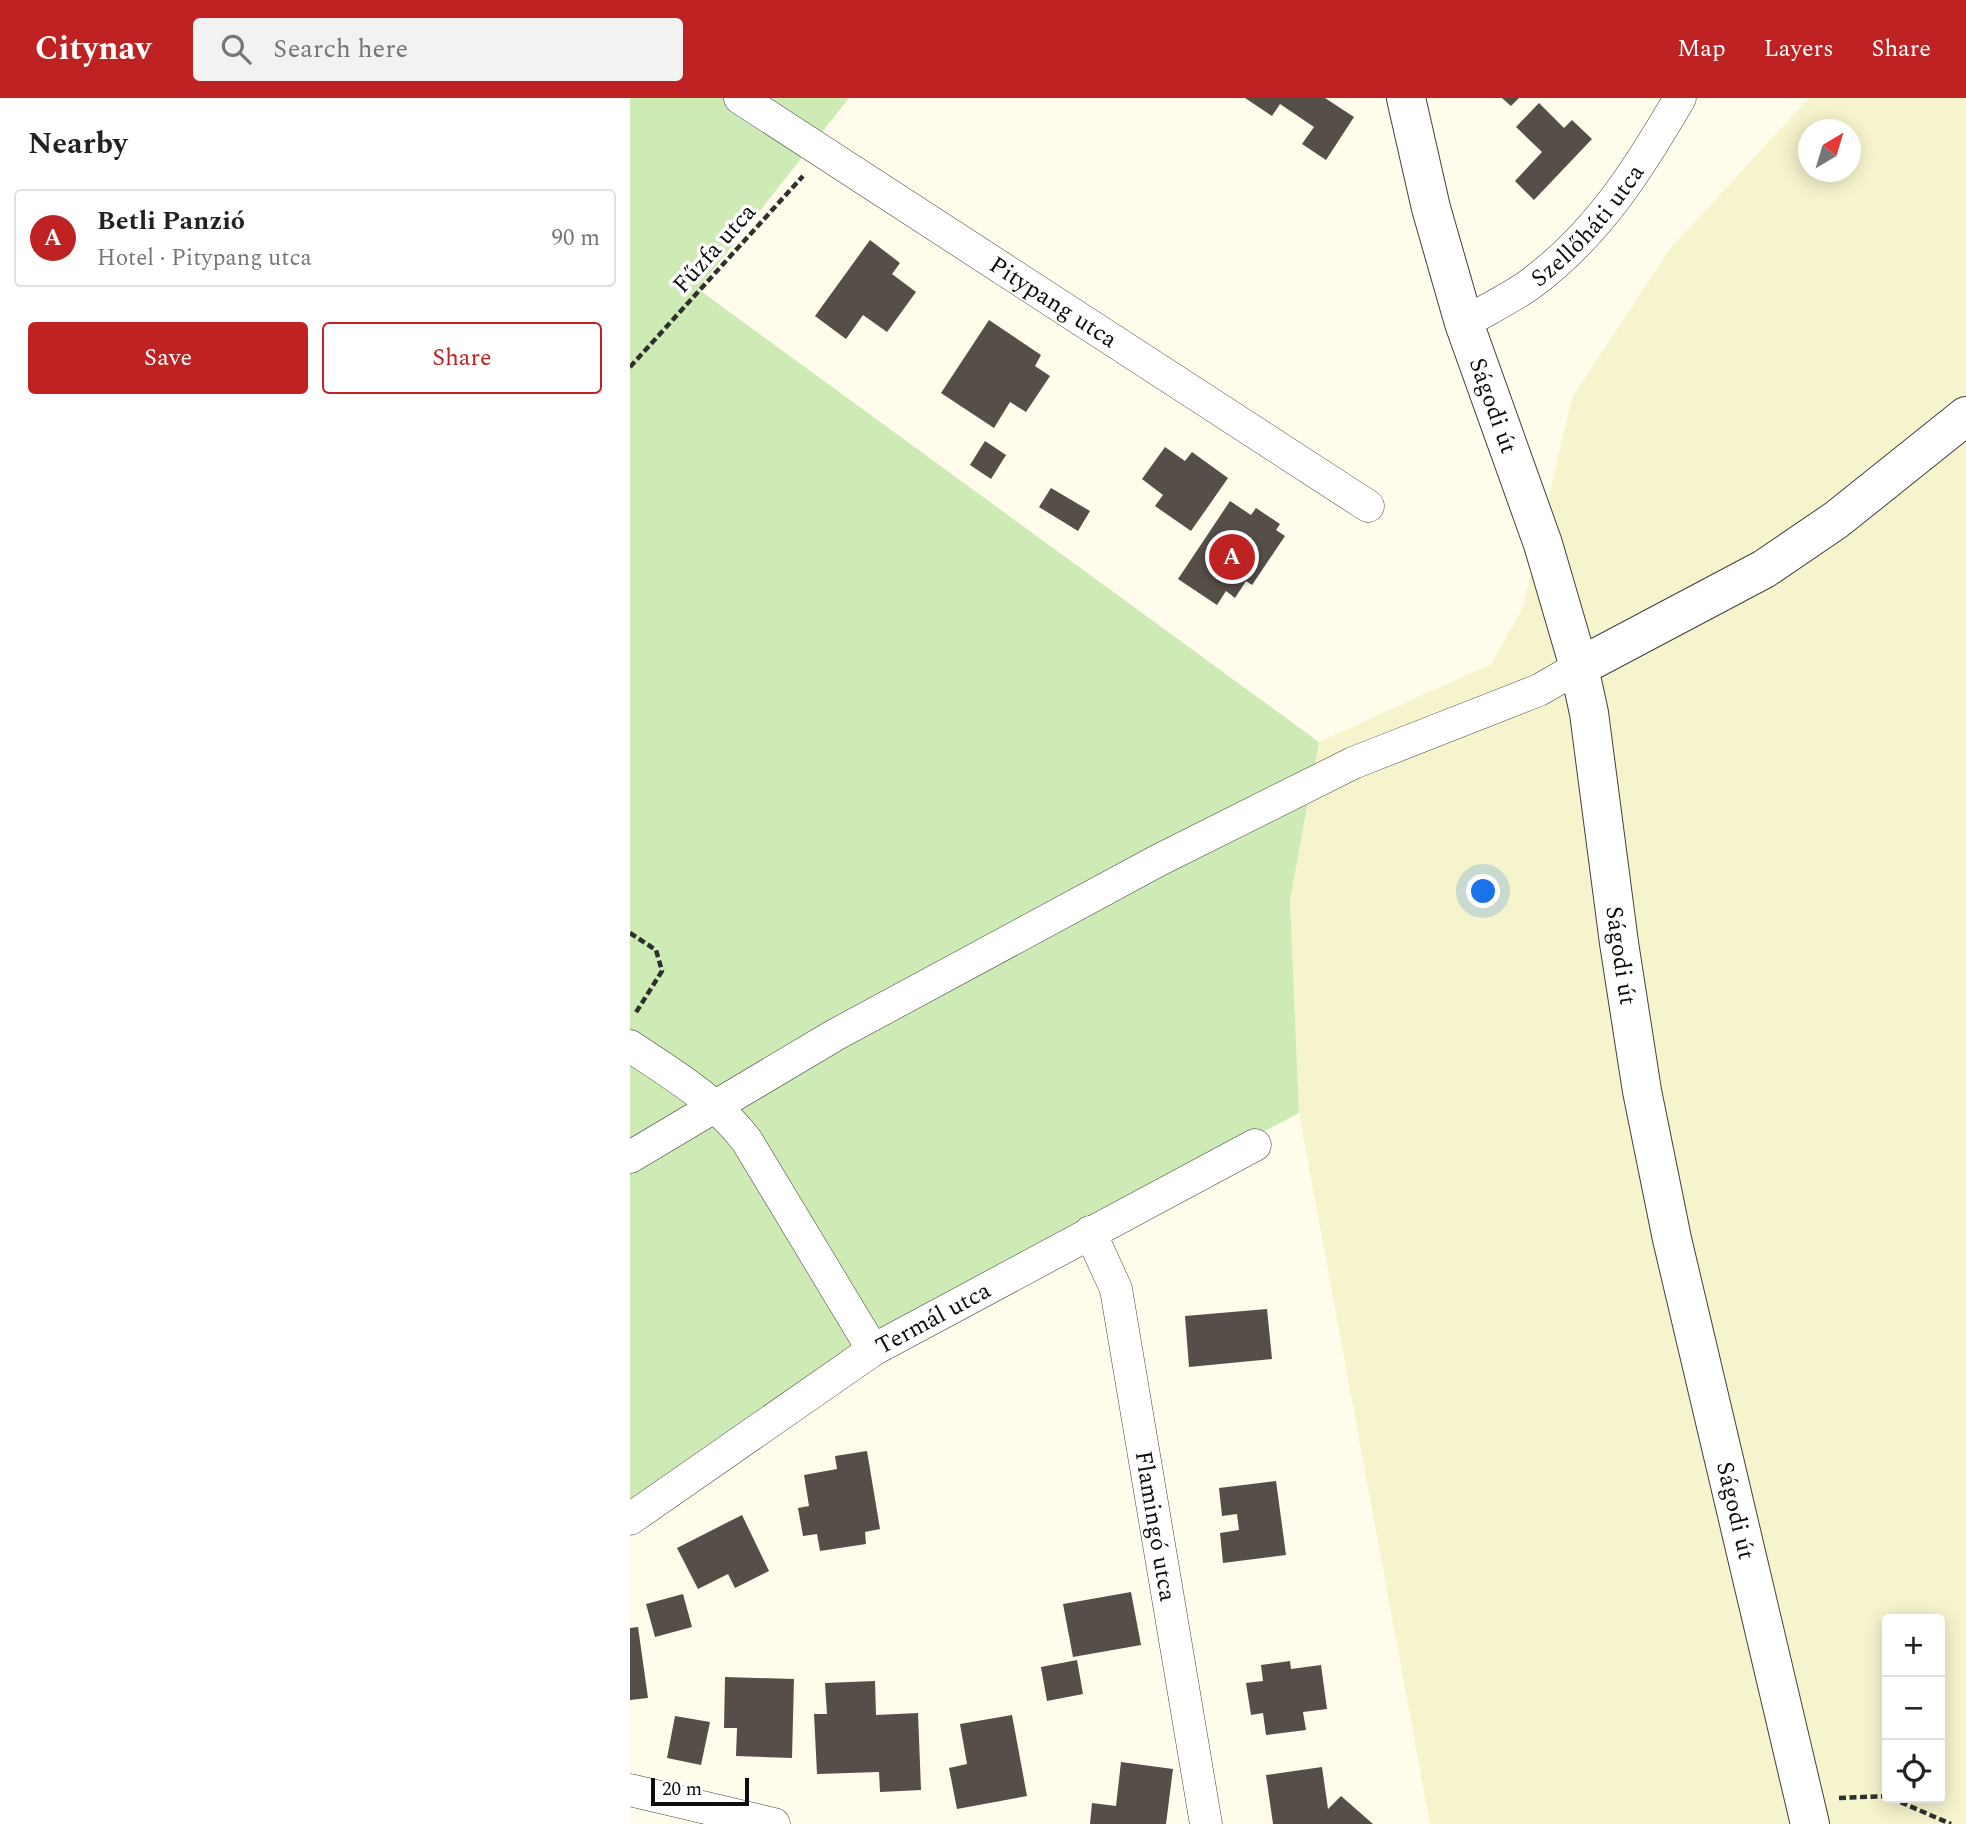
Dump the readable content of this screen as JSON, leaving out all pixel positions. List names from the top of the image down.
{
  "streets": {
    "street": [
      "Szellőháti utca",
      "Pitypang utca",
      "Ságodi út",
      "Termál utca",
      "Flamingó utca"
    ],
    "path": ["Fűzfa utca"]
  },
  "crossings": [
    ["Szellőháti utca", "Ságodi út"],
    ["Fűzfa utca", "Pitypang utca"],
    ["Termál utca", "Flamingó utca"]
  ],
  "scale_bar": "20 m",
  "north": "top right",
  "page": {
    "header": "Citynav",
    "search": "Search here",
    "nav": ["Map", "Layers", "Share"],
    "heading": "Nearby",
    "list": [
      {
        "mark": "A",
        "name": "Betli Panzió",
        "note": "Hotel · Pitypang utca",
        "value": "90 m"
      }
    ],
    "buttons": ["Save", "Share"],
    "pins": "A",
    "map_buttons": ["+", "−"],
    "scale": "20 m"
  }
}
